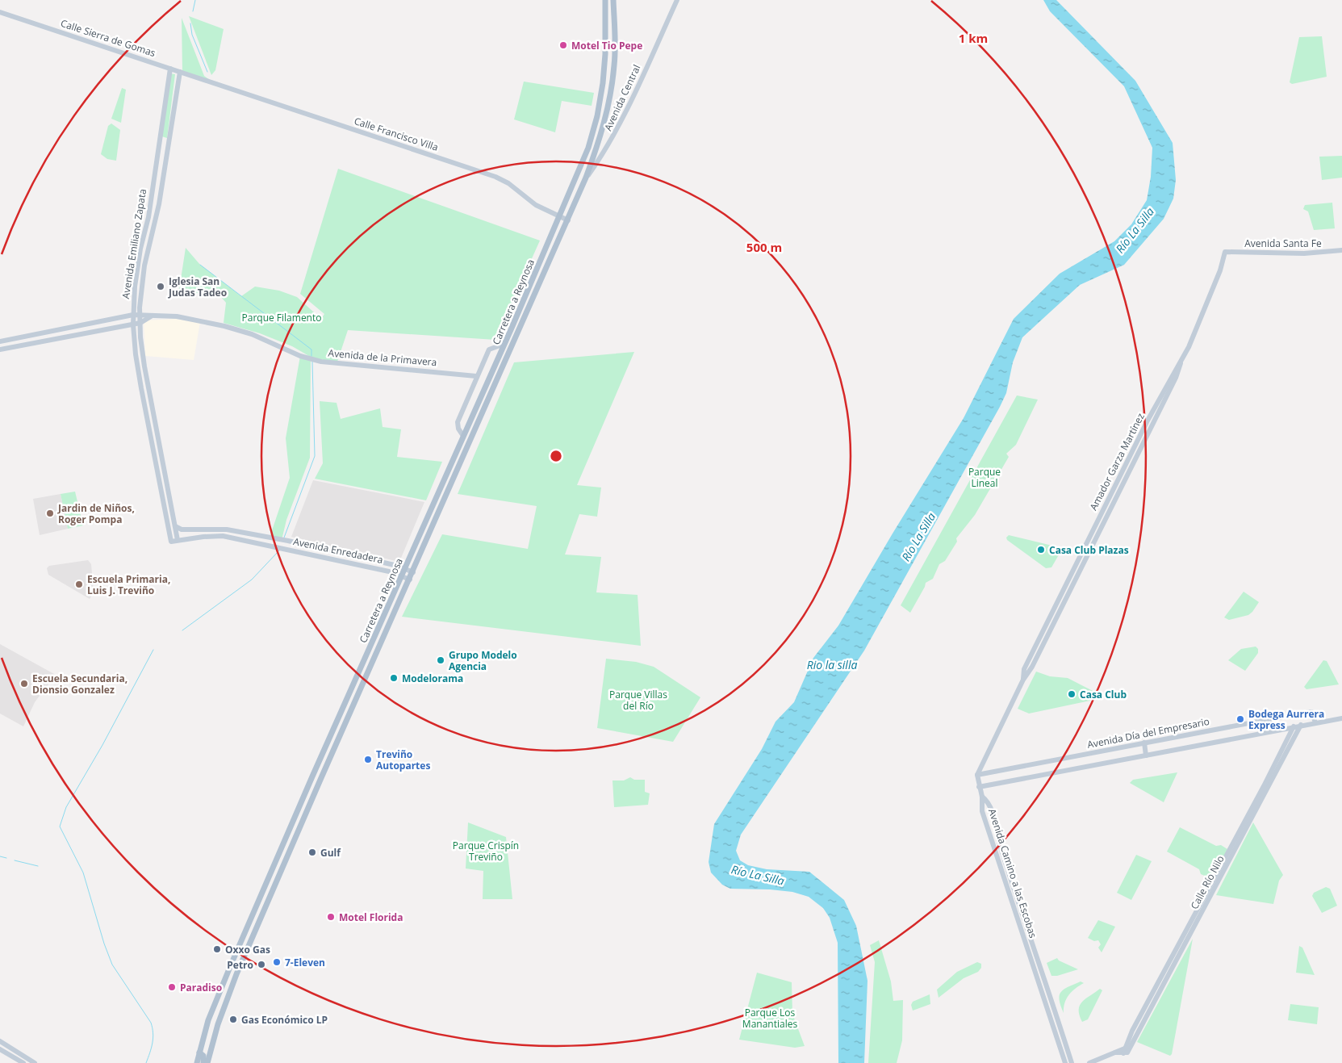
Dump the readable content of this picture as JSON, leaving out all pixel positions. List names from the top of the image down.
{
  "streets": {
    "main road": ["Carretera a Reynosa"],
    "street": [
      "Calle Sierra de Gomas",
      "Avenida Central",
      "Calle Francisco Villa",
      "Avenida Santa Fe",
      "Avenida Emiliano Zapata",
      "Avenida de la Primavera",
      "Amador Garza Martínez",
      "Avenida Enredadera",
      "Avenida Día del Empresario",
      "Avenida Camino a las Escobas",
      "Calle Río Nilo"
    ]
  },
  "crossings": [
    ["Calle Sierra de Gomas", "Calle Francisco Villa"],
    ["Calle Sierra de Gomas", "Avenida Emiliano Zapata"],
    ["Avenida Central", "Carretera a Reynosa"],
    ["Calle Francisco Villa", "Carretera a Reynosa"],
    ["Avenida Santa Fe", "Amador Garza Martínez"],
    ["Avenida Emiliano Zapata", "Avenida de la Primavera"],
    ["Avenida Emiliano Zapata", "Avenida Enredadera"],
    ["Carretera a Reynosa", "Avenida Enredadera"],
    ["Amador Garza Martínez", "Avenida Día del Empresario"],
    ["Avenida Día del Empresario", "Calle Río Nilo"]
  ],
  "water": ["Río La Silla", "Rio la silla"],
  "parks": [
    "Parque Filamento",
    "Parque Lineal",
    "Parque Villas del Río",
    "Parque Crispín Treviño",
    "Parque Los Manantiales"
  ],
  "places": [
    "Motel Tio Pepe",
    "Iglesia San Judas Tadeo",
    "Jardin de Niños, Roger Pompa",
    "Casa Club Plazas",
    "Escuela Primaria, Luis J. Treviño",
    "Grupo Modelo Agencia",
    "Modelorama",
    "Escuela Secundaria, Dionsio Gonzalez",
    "Casa Club",
    "Bodega Aurrera Express",
    "Treviño Autopartes",
    "Gulf",
    "Motel Florida",
    "Oxxo Gas",
    "7-Eleven",
    "Petro",
    "Paradiso",
    "Gas Económico LP"
  ],
  "rings": ["1 km", "500 m"]
}
